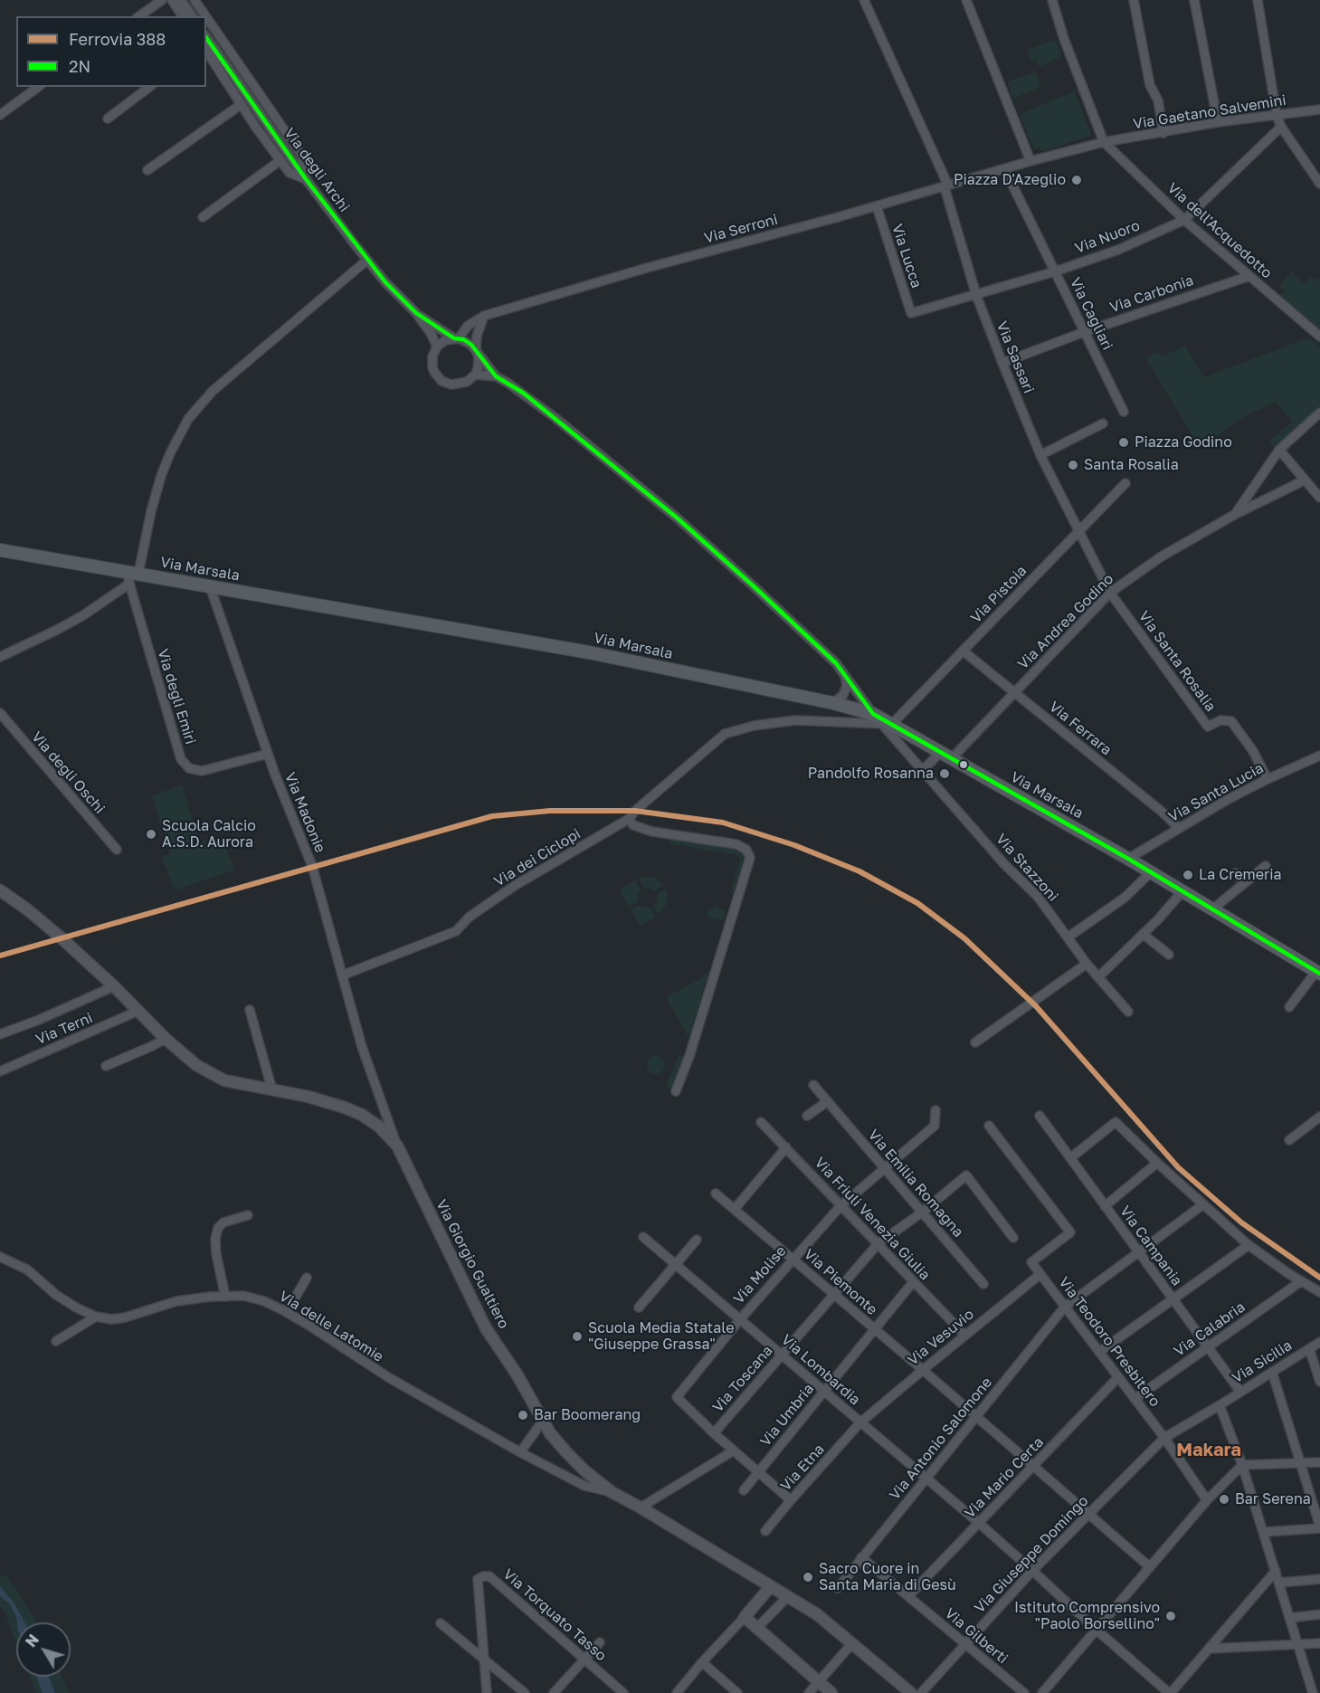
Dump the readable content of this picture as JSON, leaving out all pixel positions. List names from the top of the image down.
{
  "streets": {
    "main road": ["Via Marsala"],
    "street": [
      "Via Gaetano Salvemini",
      "Via degli Archi",
      "Via Serroni",
      "Via dell'Acquedotto",
      "Via Nuoro",
      "Via Lucca",
      "Via Carbonia",
      "Via Cagliari",
      "Via Sassari",
      "Via Pistoia",
      "Via Andrea Godino",
      "Via Santa Rosalia",
      "Via degli Emiri",
      "Via Ferrara",
      "Via degli Oschi",
      "Via Santa Lucia",
      "Via Madonie",
      "Via dei Ciclopi",
      "Via Stazzoni",
      "Via Terni",
      "Via Emilia Romagna",
      "Via Friuli Venezia Giulia",
      "Via Campania",
      "Via Giorgio Gualtiero",
      "Via Molise",
      "Via Piemonte",
      "Via delle Latomie",
      "Via Calabria",
      "Via Vesuvio",
      "Via Teodoro Presbitero",
      "Via Sicilia",
      "Via Lombardia",
      "Via Toscana",
      "Via Umbria",
      "Via Antonio Salomone",
      "Via Etna",
      "Via Mario Certa",
      "Via Giuseppe Domingo",
      "Via Torquato Tasso",
      "Via Gilberti"
    ]
  },
  "crossings": [
    ["Via Gaetano Salvemini", "Via dell'Acquedotto"],
    ["Via degli Archi", "Via Serroni"],
    ["Via Serroni", "Via Lucca"],
    ["Via Serroni", "Via Cagliari"],
    ["Via Serroni", "Via Sassari"],
    ["Via dell'Acquedotto", "Via Nuoro"],
    ["Via dell'Acquedotto", "Via Carbonia"],
    ["Via Nuoro", "Via Lucca"],
    ["Via Nuoro", "Via Cagliari"],
    ["Via Nuoro", "Via Sassari"],
    ["Via Carbonia", "Via Cagliari"],
    ["Via Carbonia", "Via Sassari"],
    ["Via Sassari", "Via Pistoia"],
    ["Via Sassari", "Via Santa Rosalia"],
    ["Via Marsala", "Via Pistoia"],
    ["Via Marsala", "Via Andrea Godino"],
    ["Via Marsala", "Via degli Emiri"],
    ["Via Marsala", "Via Santa Lucia"],
    ["Via Marsala", "Via Madonie"],
    ["Via Marsala", "Via dei Ciclopi"],
    ["Via Marsala", "Via Stazzoni"],
    ["Via Pistoia", "Via Santa Rosalia"],
    ["Via Pistoia", "Via Ferrara"],
    ["Via Pistoia", "Via dei Ciclopi"],
    ["Via Pistoia", "Via Stazzoni"],
    ["Via Andrea Godino", "Via Santa Rosalia"],
    ["Via Andrea Godino", "Via Ferrara"],
    ["Via Santa Rosalia", "Via Santa Lucia"],
    ["Via degli Emiri", "Via Madonie"],
    ["Via Ferrara", "Via Santa Lucia"],
    ["Via Madonie", "Via dei Ciclopi"],
    ["Via Madonie", "Via Giorgio Gualtiero"],
    ["Via dei Ciclopi", "Via Stazzoni"],
    ["Via Terni", "Via Giorgio Gualtiero"],
    ["Via Emilia Romagna", "Via Molise"],
    ["Via Emilia Romagna", "Via Toscana"],
    ["Via Friuli Venezia Giulia", "Via Molise"],
    ["Via Friuli Venezia Giulia", "Via Vesuvio"],
    ["Via Friuli Venezia Giulia", "Via Toscana"],
    ["Via Friuli Venezia Giulia", "Via Umbria"],
    ["Via Campania", "Via Calabria"],
    ["Via Campania", "Via Sicilia"],
    ["Via Campania", "Via Antonio Salomone"],
    ["Via Giorgio Gualtiero", "Via delle Latomie"],
    ["Via Molise", "Via Piemonte"],
    ["Via Molise", "Via Lombardia"],
    ["Via Molise", "Via Toscana"],
    ["Via Molise", "Via Umbria"],
    ["Via Molise", "Via Etna"],
    ["Via Piemonte", "Via Vesuvio"],
    ["Via Piemonte", "Via Toscana"],
    ["Via Piemonte", "Via Umbria"],
    ["Via Piemonte", "Via Antonio Salomone"],
    ["Via Piemonte", "Via Mario Certa"],
    ["Via Piemonte", "Via Giuseppe Domingo"],
    ["Via Calabria", "Via Teodoro Presbitero"],
    ["Via Vesuvio", "Via Teodoro Presbitero"],
    ["Via Vesuvio", "Via Lombardia"],
    ["Via Vesuvio", "Via Etna"],
    ["Via Teodoro Presbitero", "Via Sicilia"],
    ["Via Teodoro Presbitero", "Via Antonio Salomone"],
    ["Via Teodoro Presbitero", "Via Mario Certa"],
    ["Via Teodoro Presbitero", "Via Giuseppe Domingo"],
    ["Via Sicilia", "Via Giuseppe Domingo"],
    ["Via Lombardia", "Via Toscana"],
    ["Via Lombardia", "Via Umbria"],
    ["Via Lombardia", "Via Antonio Salomone"],
    ["Via Lombardia", "Via Etna"],
    ["Via Lombardia", "Via Mario Certa"],
    ["Via Lombardia", "Via Giuseppe Domingo"],
    ["Via Antonio Salomone", "Via Gilberti"],
    ["Via Mario Certa", "Via Gilberti"],
    ["Via Giuseppe Domingo", "Via Gilberti"]
  ],
  "districts": ["Makara"],
  "places": [
    "Piazza D'Azeglio",
    "Piazza Godino",
    "Santa Rosalia",
    "Pandolfo Rosanna",
    "Scuola Calcio A.S.D. Aurora",
    "La Cremeria",
    "Scuola Media Statale \"Giuseppe Grassa\"",
    "Bar Boomerang",
    "Bar Serena",
    "Sacro Cuore in Santa Maria di Gesù",
    "Istituto Comprensivo \"Paolo Borsellino\""
  ],
  "lines": ["transit line 2N", "rail line 388"],
  "legend": ["Ferrovia 388", "2N"],
  "north": "top left"
}
